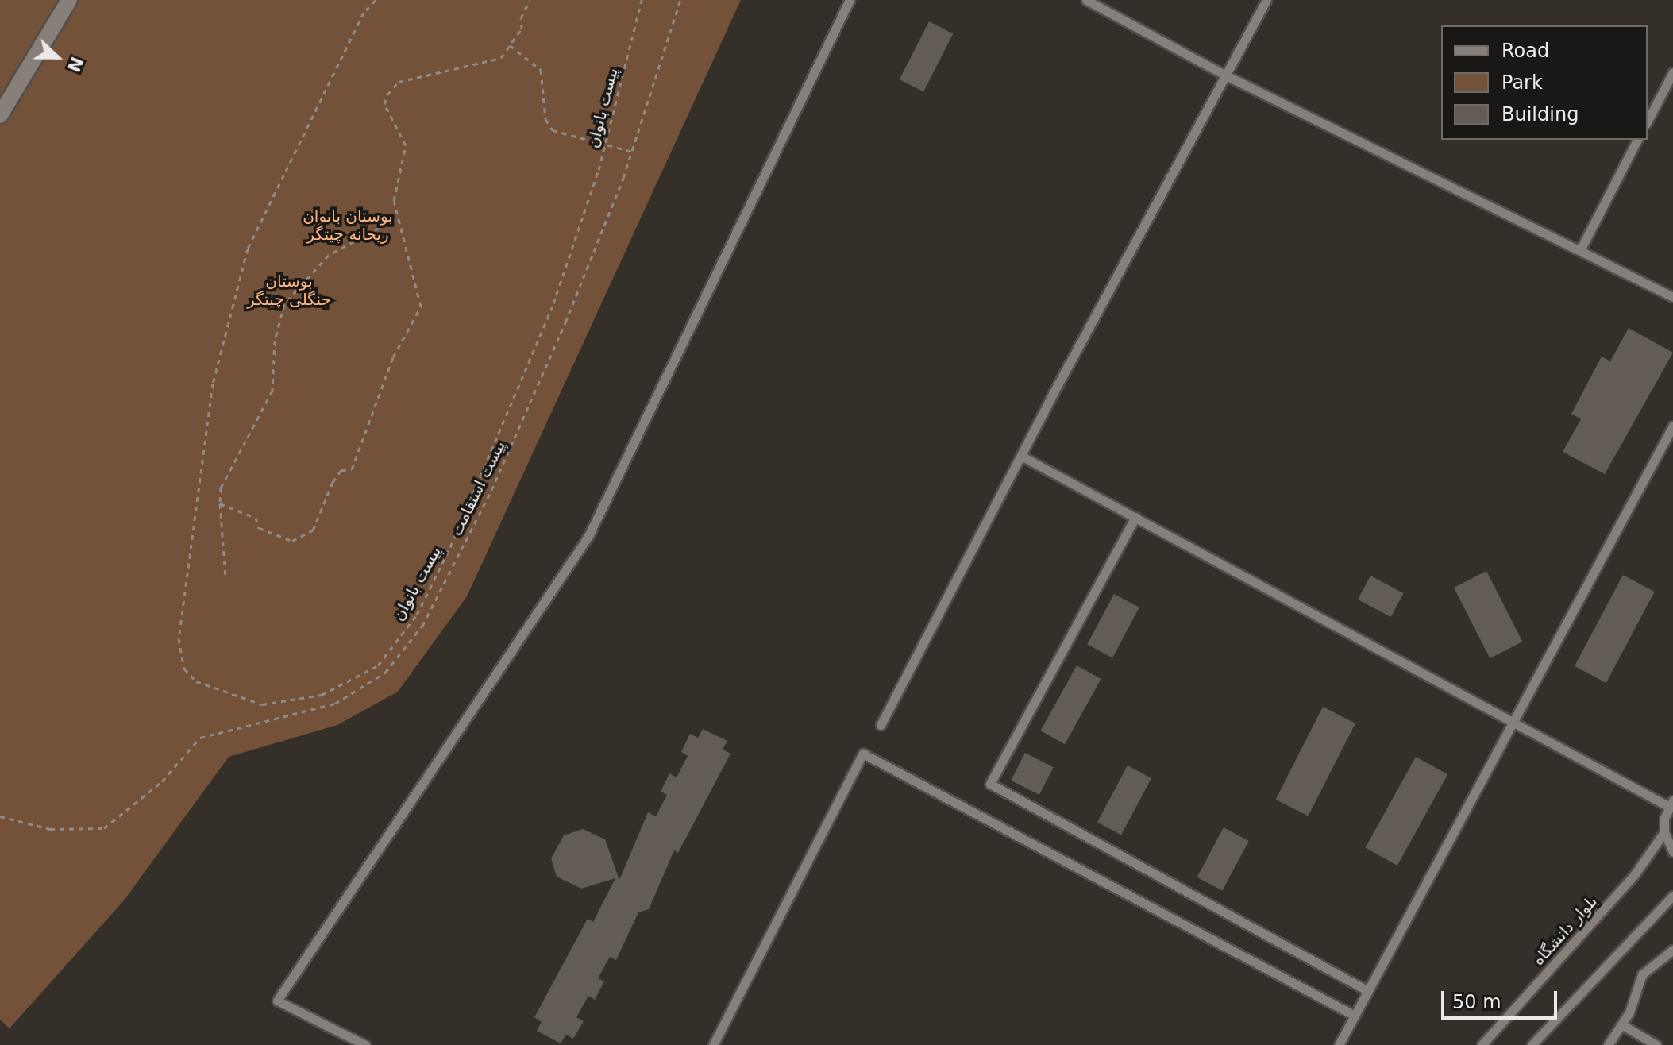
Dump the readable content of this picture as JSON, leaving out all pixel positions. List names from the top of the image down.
{
  "streets": {
    "lane": ["بلوار دانشگاه"],
    "path": ["پیست بانوان", "پیست استقامت"]
  },
  "parks": ["بوستان بانوان ریحانه چیتگر", "بوستان جنگلی چیتگر"],
  "legend": ["Road", "Park", "Building"],
  "scale_bar": "50 m",
  "north": "right"
}
